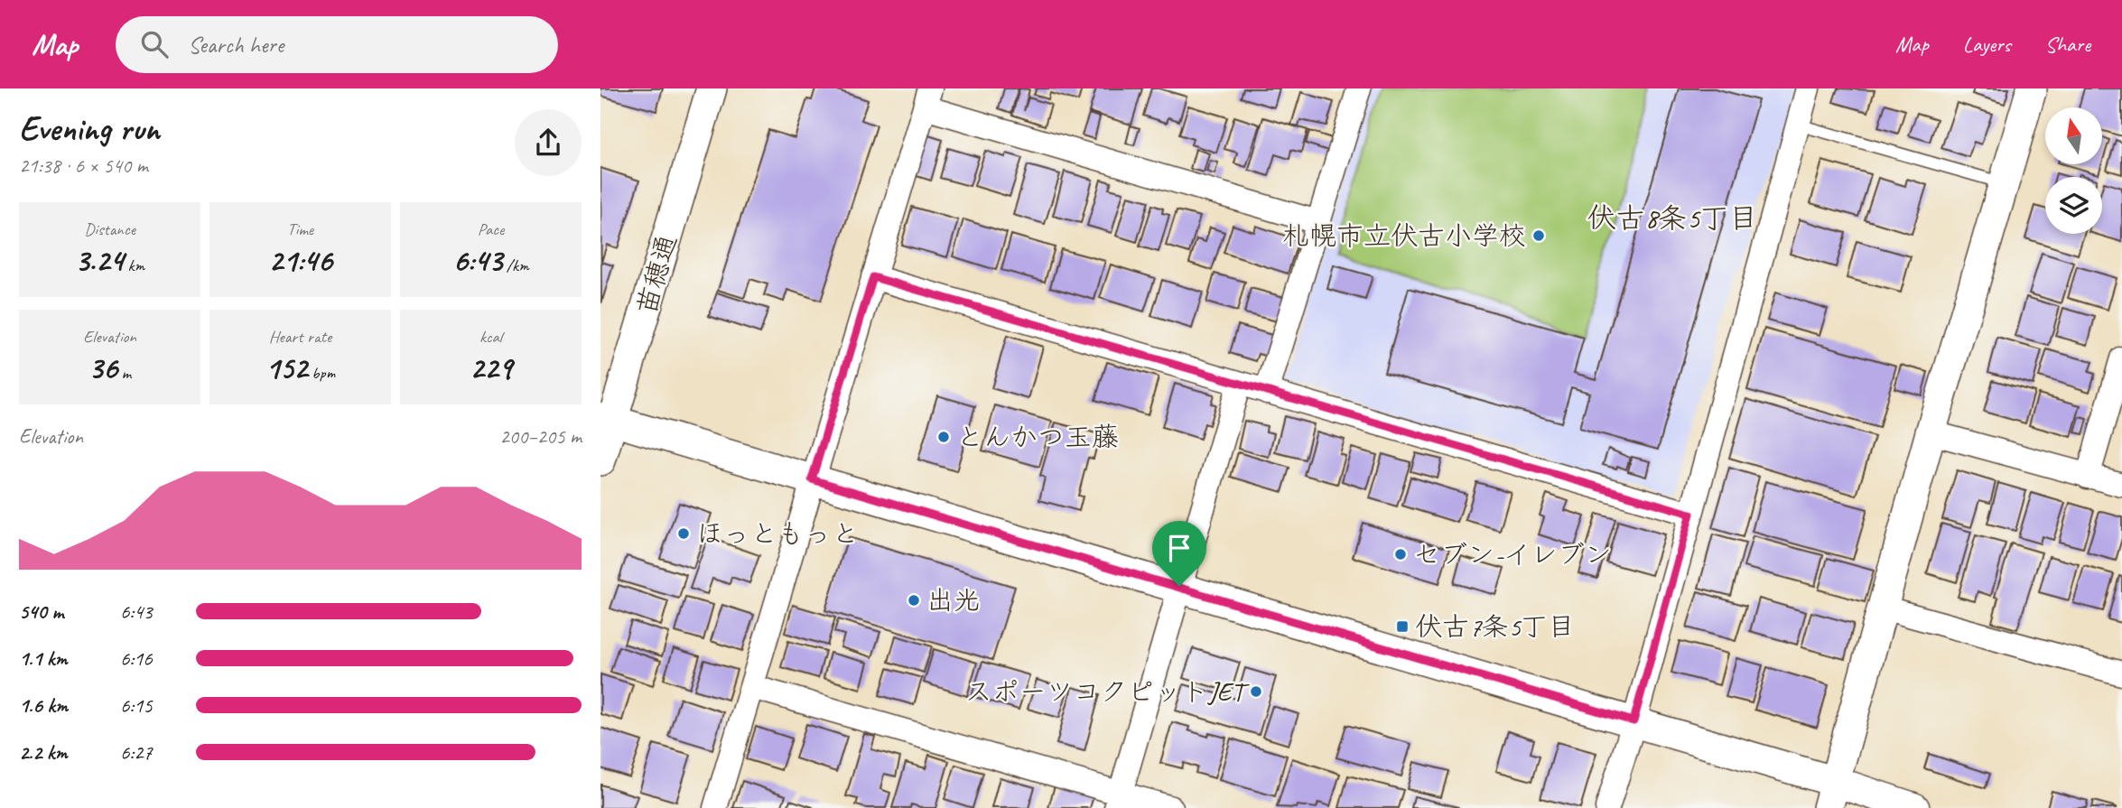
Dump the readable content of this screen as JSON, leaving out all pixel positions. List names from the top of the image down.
{
  "streets": {
    "street": ["苗穂通"]
  },
  "districts": ["伏古8条5丁目"],
  "places": {
    "other": [
      "札幌市立伏古小学校",
      "とんかつ玉藤",
      "ほっともっと",
      "セブン-イレブン",
      "出光",
      "スポーツコクピットJET"
    ],
    "transit": ["伏古7条5丁目"]
  },
  "north": "top",
  "page": {
    "header": "Map",
    "search": "Search here",
    "nav": ["Map", "Layers", "Share"],
    "heading": ["Evening run", "21:38 · 6 × 540 m"],
    "stats": [
      ["Distance", "3.24 km"],
      ["Time", "21:46"],
      ["Pace", "6:43 /km"],
      ["Elevation", "36 m"],
      ["Heart rate", "152 bpm"],
      ["kcal", "229"]
    ],
    "chart": ["Elevation", "200–205 m"],
    "list": [
      {
        "name": "540 m",
        "note": "6:43"
      },
      {
        "name": "1.1 km",
        "note": "6:16"
      },
      {
        "name": "1.6 km",
        "note": "6:15"
      },
      {
        "name": "2.2 km",
        "note": "6:27"
      }
    ]
  }
}
